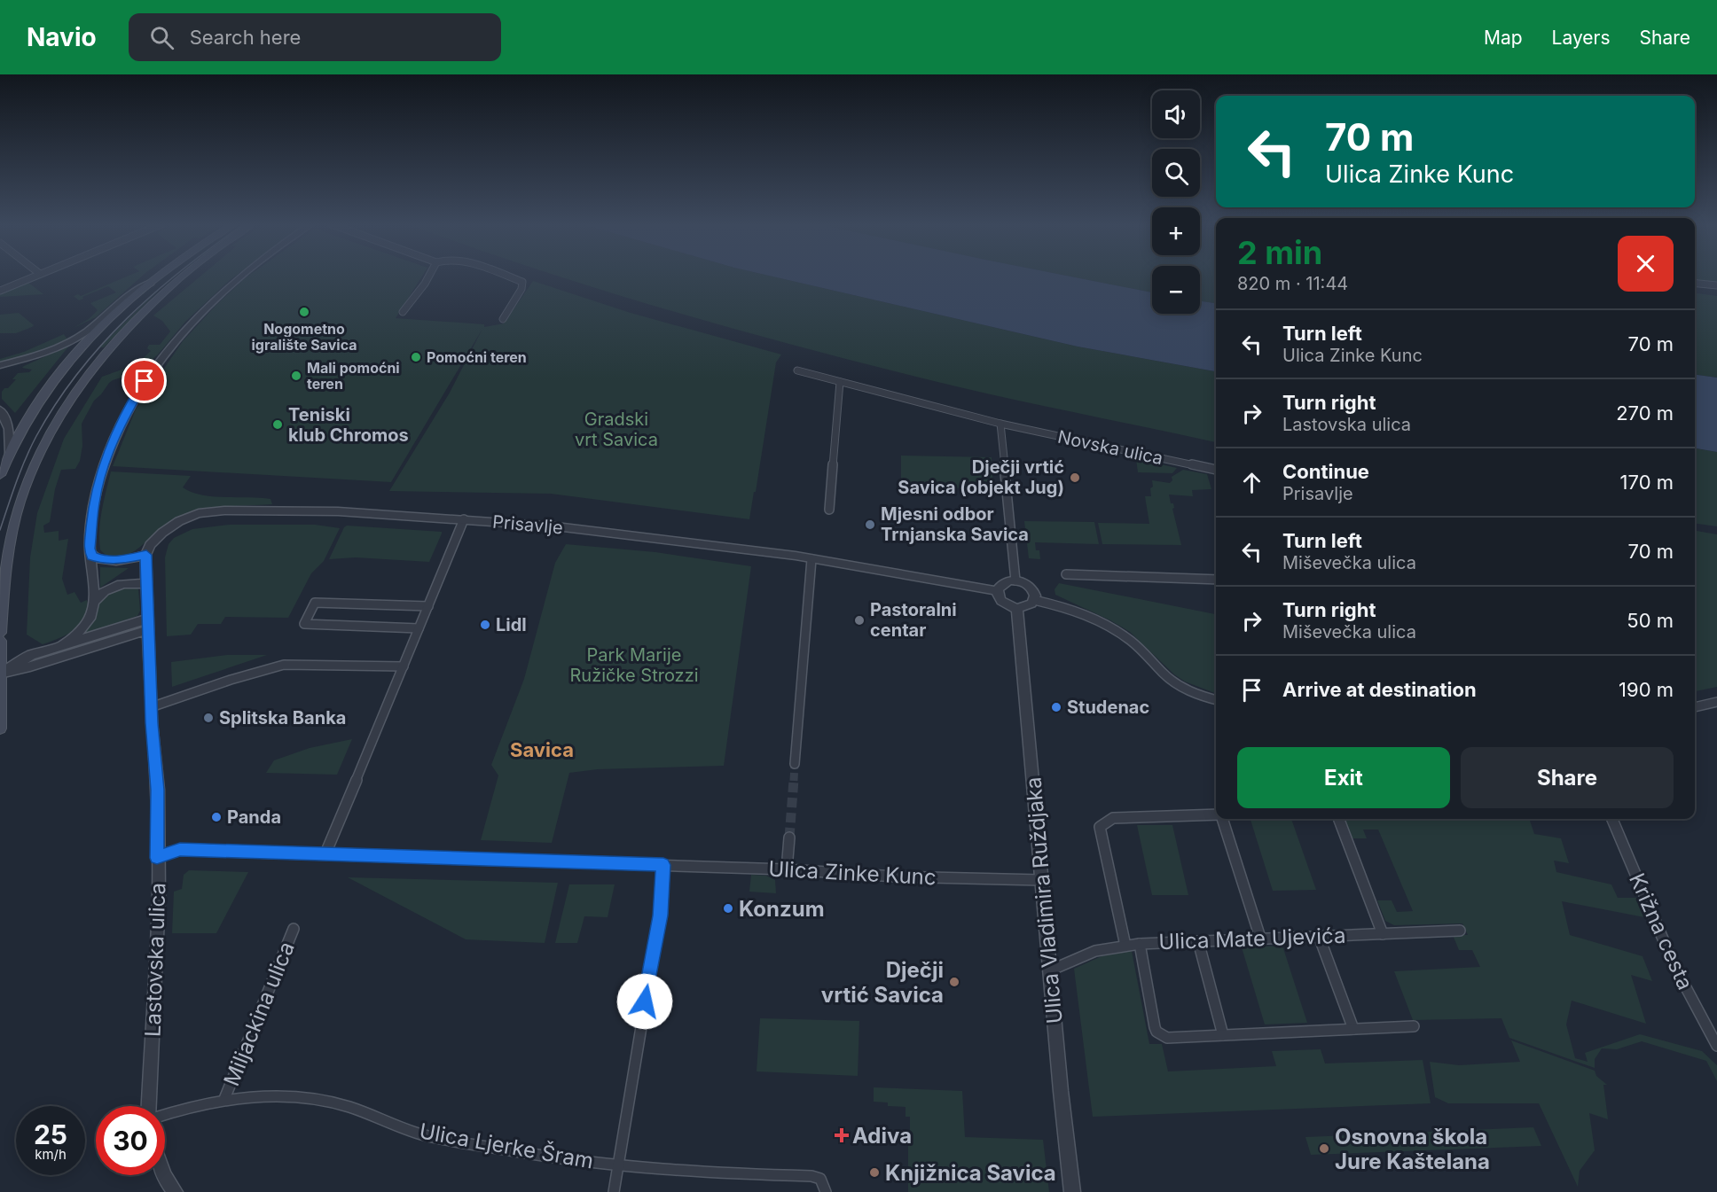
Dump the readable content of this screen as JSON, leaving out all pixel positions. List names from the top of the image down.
{
  "streets": {
    "street": [
      "Novska ulica",
      "Prisavlje",
      "Ulica Zinke Kunc",
      "Ulica Vladimira Ruždjaka",
      "Križna cesta",
      "Ulica Mate Ujevića",
      "Lastovska ulica",
      "Miljackina ulica",
      "Ulica Ljerke Šram"
    ]
  },
  "crossings": [
    ["Prisavlje", "Ulica Vladimira Ruždjaka"],
    ["Ulica Zinke Kunc", "Ulica Vladimira Ruždjaka"],
    ["Ulica Zinke Kunc", "Lastovska ulica"],
    ["Ulica Vladimira Ruždjaka", "Ulica Mate Ujevića"],
    ["Miljackina ulica", "Ulica Ljerke Šram"]
  ],
  "districts": ["Savica"],
  "parks": ["Gradski vrt Savica", "Park Marije Ružičke Strozzi"],
  "places": {
    "other": [
      "Nogometno igralište Savica",
      "Pomoćni teren",
      "Mali pomoćni teren",
      "Teniski klub Chromos",
      "Dječji vrtić Savica (objekt Jug)",
      "Mjesni odbor Trnjanska Savica",
      "Pastoralni centar",
      "Lidl",
      "Studenac",
      "Splitska Banka",
      "Panda",
      "Konzum",
      "Dječji vrtić Savica",
      "Osnovna škola Jure Kaštelana",
      "Knjižnica Savica"
    ],
    "health": ["Adiva"]
  },
  "page": {
    "header": "Navio",
    "search": "Search here",
    "nav": ["Map", "Layers", "Share"],
    "map_buttons": ["+", "−"],
    "turn": ["70 m", "Ulica Zinke Kunc"],
    "heading": ["2 min", "820 m · 11:44"],
    "list": [
      {
        "name": "Turn left",
        "note": "Ulica Zinke Kunc",
        "value": "70 m"
      },
      {
        "name": "Turn right",
        "note": "Lastovska ulica",
        "value": "270 m"
      },
      {
        "name": "Continue",
        "note": "Prisavlje",
        "value": "170 m"
      },
      {
        "name": "Turn left",
        "note": "Miševečka ulica",
        "value": "70 m"
      },
      {
        "name": "Turn right",
        "note": "Miševečka ulica",
        "value": "50 m"
      },
      {
        "name": "Arrive at destination",
        "value": "190 m"
      }
    ],
    "buttons": ["Exit", "Share"],
    "speed": "25 km/h",
    "limit": "30"
  }
}
